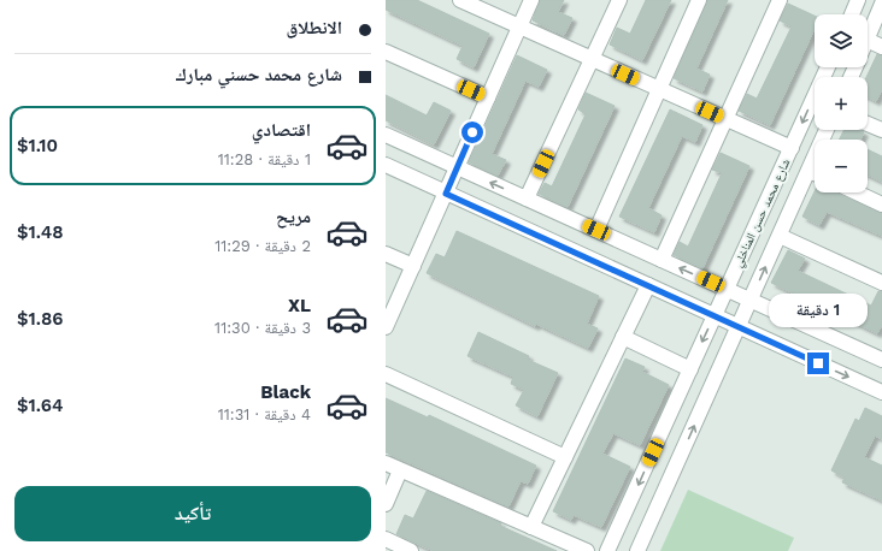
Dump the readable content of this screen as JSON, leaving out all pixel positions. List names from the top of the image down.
{
  "streets": {
    "street": ["شارع محمد حسن المناخلي"]
  },
  "page": {
    "banner": ["الانطلاق", "شارع محمد حسني مبارك"],
    "map_buttons": ["+", "−"],
    "list": [
      {
        "name": "اقتصادي",
        "note": "1 دقيقة · 11:28",
        "value": "$1.10"
      },
      {
        "name": "مريح",
        "note": "2 دقيقة · 11:29",
        "value": "$1.48"
      },
      {
        "name": "XL",
        "note": "3 دقيقة · 11:30",
        "value": "$1.86"
      },
      {
        "name": "Black",
        "note": "4 دقيقة · 11:31",
        "value": "$1.64"
      }
    ],
    "bubble": "1 دقيقة",
    "buttons": "تأكيد"
  }
}
